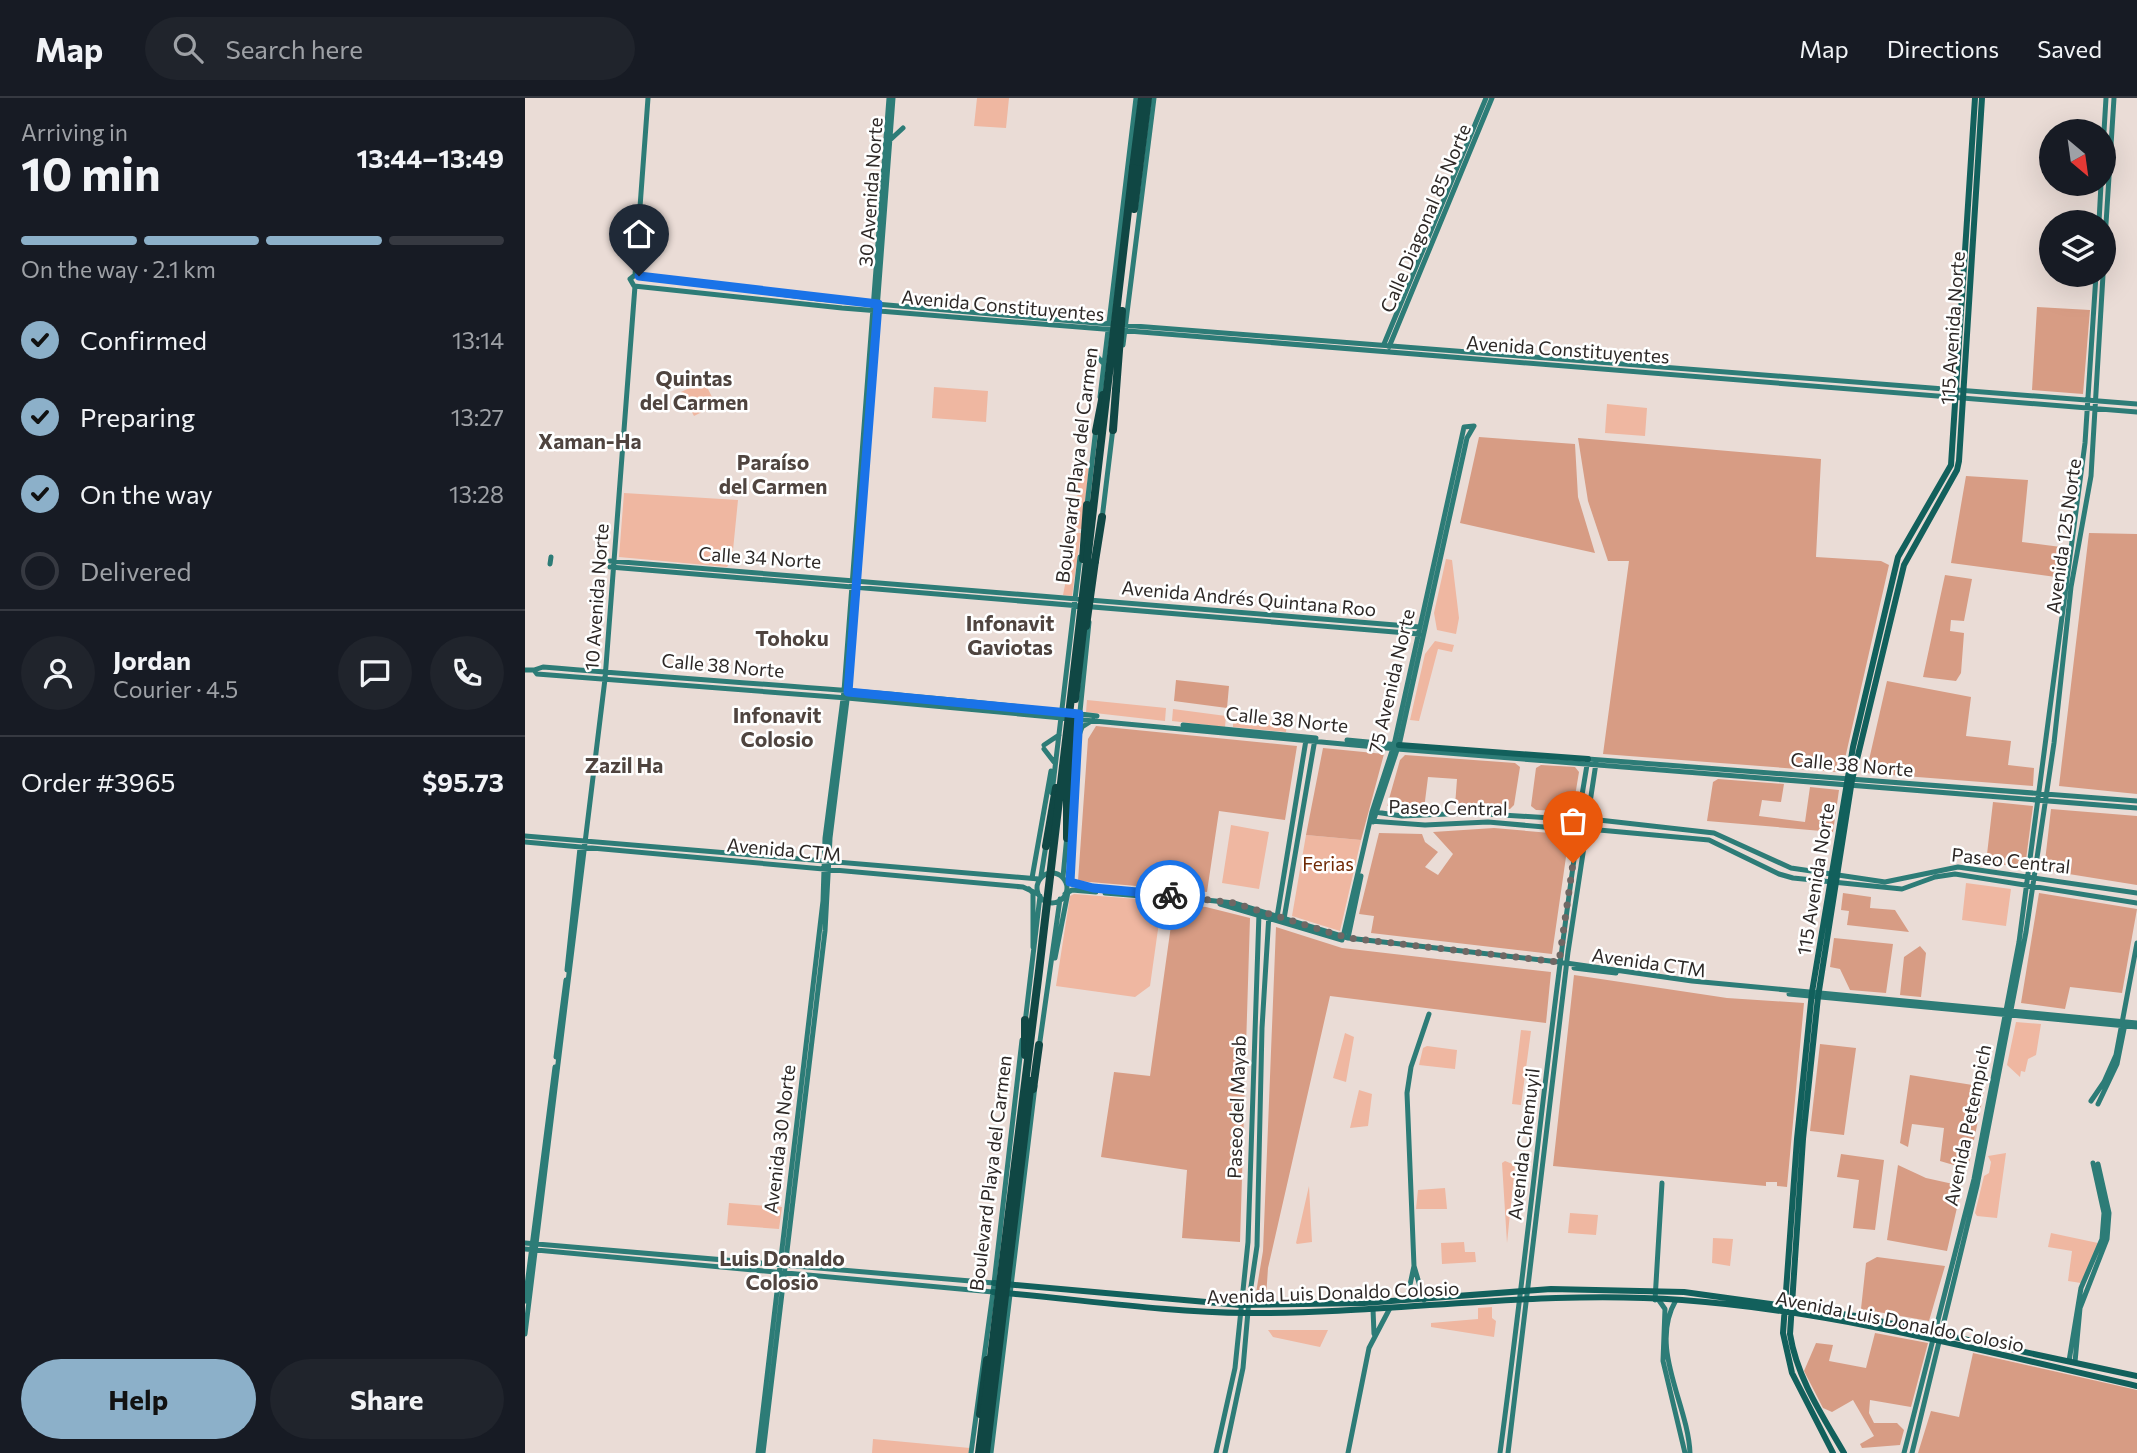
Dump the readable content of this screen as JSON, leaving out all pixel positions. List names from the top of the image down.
{
  "streets": {
    "main road": [
      "30 Avenida Norte",
      "Calle Diagonal 85 Norte",
      "Avenida Constituyentes",
      "115 Avenida Norte",
      "Boulevard Playa del Carmen",
      "Avenida 125 Norte",
      "Calle 34 Norte",
      "10 Avenida Norte",
      "Avenida Andrés Quintana Roo",
      "Calle 38 Norte",
      "75 Avenida Norte",
      "Paseo Central",
      "Avenida CTM",
      "Paseo del Mayab",
      "Avenida Petempich",
      "Avenida 30 Norte",
      "Avenida Chemuyil",
      "Avenida Luis Donaldo Colosio"
    ]
  },
  "crossings": [
    ["30 Avenida Norte", "Avenida Constituyentes"],
    ["30 Avenida Norte", "Calle 34 Norte"],
    ["Calle Diagonal 85 Norte", "Avenida Constituyentes"],
    ["Avenida Constituyentes", "115 Avenida Norte"],
    ["Avenida Constituyentes", "Boulevard Playa del Carmen"],
    ["Avenida Constituyentes", "Avenida 125 Norte"],
    ["Avenida Constituyentes", "10 Avenida Norte"],
    ["115 Avenida Norte", "Calle 38 Norte"],
    ["115 Avenida Norte", "Paseo Central"],
    ["115 Avenida Norte", "Avenida CTM"],
    ["115 Avenida Norte", "Avenida Luis Donaldo Colosio"],
    ["Boulevard Playa del Carmen", "Calle 34 Norte"],
    ["Boulevard Playa del Carmen", "Avenida Andrés Quintana Roo"],
    ["Boulevard Playa del Carmen", "Calle 38 Norte"],
    ["Boulevard Playa del Carmen", "Avenida CTM"],
    ["Boulevard Playa del Carmen", "Avenida Luis Donaldo Colosio"],
    ["Avenida 125 Norte", "Calle 38 Norte"],
    ["Avenida 125 Norte", "Avenida Petempich"],
    ["Calle 34 Norte", "10 Avenida Norte"],
    ["Calle 34 Norte", "Avenida Andrés Quintana Roo"],
    ["10 Avenida Norte", "Calle 38 Norte"],
    ["10 Avenida Norte", "Avenida CTM"],
    ["10 Avenida Norte", "Avenida Luis Donaldo Colosio"],
    ["Avenida Andrés Quintana Roo", "75 Avenida Norte"],
    ["Calle 38 Norte", "75 Avenida Norte"],
    ["Calle 38 Norte", "Avenida Petempich"],
    ["75 Avenida Norte", "Paseo Central"],
    ["75 Avenida Norte", "Avenida CTM"],
    ["Paseo Central", "Avenida Petempich"],
    ["Paseo Central", "Avenida Chemuyil"],
    ["Avenida CTM", "Paseo del Mayab"],
    ["Avenida CTM", "Avenida Petempich"],
    ["Avenida CTM", "Avenida 30 Norte"],
    ["Avenida CTM", "Avenida Chemuyil"],
    ["Paseo del Mayab", "Avenida Luis Donaldo Colosio"],
    ["Avenida Petempich", "Avenida Luis Donaldo Colosio"],
    ["Avenida 30 Norte", "Avenida Luis Donaldo Colosio"],
    ["Avenida Chemuyil", "Avenida Luis Donaldo Colosio"]
  ],
  "districts": [
    "Quintas del Carmen",
    "Xaman-Ha",
    "Paraíso del Carmen",
    "Infonavit Gaviotas",
    "Tohoku",
    "Infonavit Colosio",
    "Zazil Ha",
    "Luis Donaldo Colosio"
  ],
  "parks": ["Ferias"],
  "north": "bottom right",
  "page": {
    "header": "Map",
    "search": "Search here",
    "nav": ["Map", "Directions", "Saved"],
    "heading": ["10 min", "Arriving in", "13:44–13:49"],
    "panel": [
      "Jordan",
      "Courier · 4.5",
      "Order #3965",
      "$95.73"
    ],
    "bar": "On the way · 2.1 km",
    "list": [
      ["Confirmed", "13:14"],
      ["Preparing", "13:27"],
      ["On the way", "13:28"],
      "Delivered"
    ],
    "buttons": ["Help", "Share"]
  }
}
